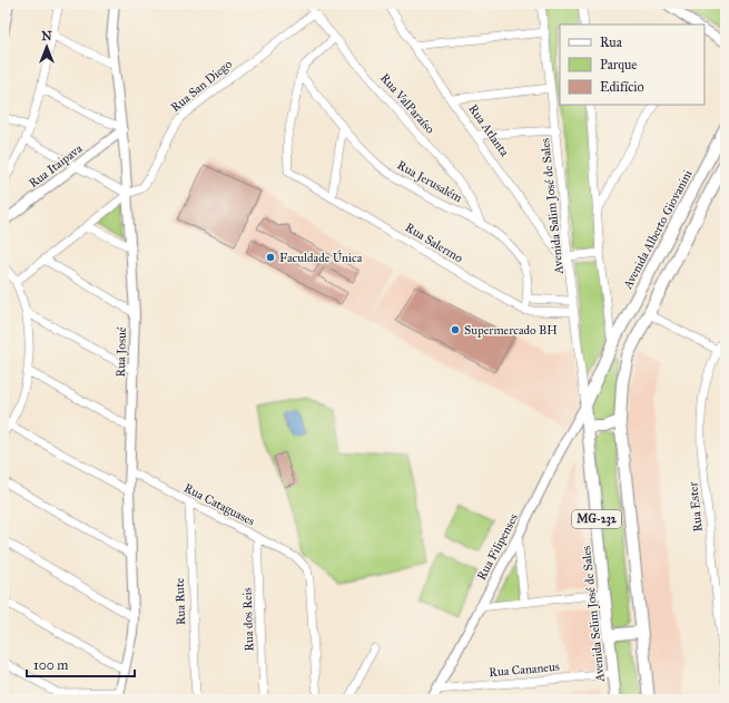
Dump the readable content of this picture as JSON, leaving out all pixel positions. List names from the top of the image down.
{
  "streets": {
    "main road": ["Avenida Alberto Giovanini", "MG-232", "Avenida Selim José de Sales"],
    "street": [
      "Rua San Diego",
      "Rua ValParaíso",
      "Rua Atlanta",
      "Rua Itaipava",
      "Rua Jerusalém",
      "Avenida Salim José de Sales",
      "Rua Salermo",
      "Rua Josué",
      "Rua Cataguases",
      "Rua Ester",
      "Rua Filipenses",
      "Rua Rute",
      "Rua dos Reis",
      "Rua Cananeus"
    ]
  },
  "crossings": [
    ["Rua San Diego", "Rua ValParaíso"],
    ["Rua San Diego", "Rua Josué"],
    ["Rua ValParaíso", "Rua Jerusalém"],
    ["Rua Atlanta", "Avenida Salim José de Sales"],
    ["Rua Itaipava", "Rua Josué"],
    ["Rua Jerusalém", "Rua Salermo"],
    ["Avenida Salim José de Sales", "Rua Salermo"],
    ["Avenida Salim José de Sales", "Rua Filipenses"],
    ["Avenida Salim José de Sales", "Avenida Selim José de Sales"],
    ["Avenida Alberto Giovanini", "Avenida Selim José de Sales"],
    ["Rua Josué", "Rua Cataguases"],
    ["Rua Cataguases", "Rua Rute"],
    ["Rua Cataguases", "Rua dos Reis"],
    ["Rua Filipenses", "Avenida Selim José de Sales"],
    ["Rua Filipenses", "Rua Cananeus"],
    ["Avenida Selim José de Sales", "Rua Cananeus"]
  ],
  "places": ["Faculdade Única", "Supermercado BH"],
  "legend": ["Rua", "Parque", "Edifício"],
  "scale_bar": "100 m",
  "north": "top"
}
